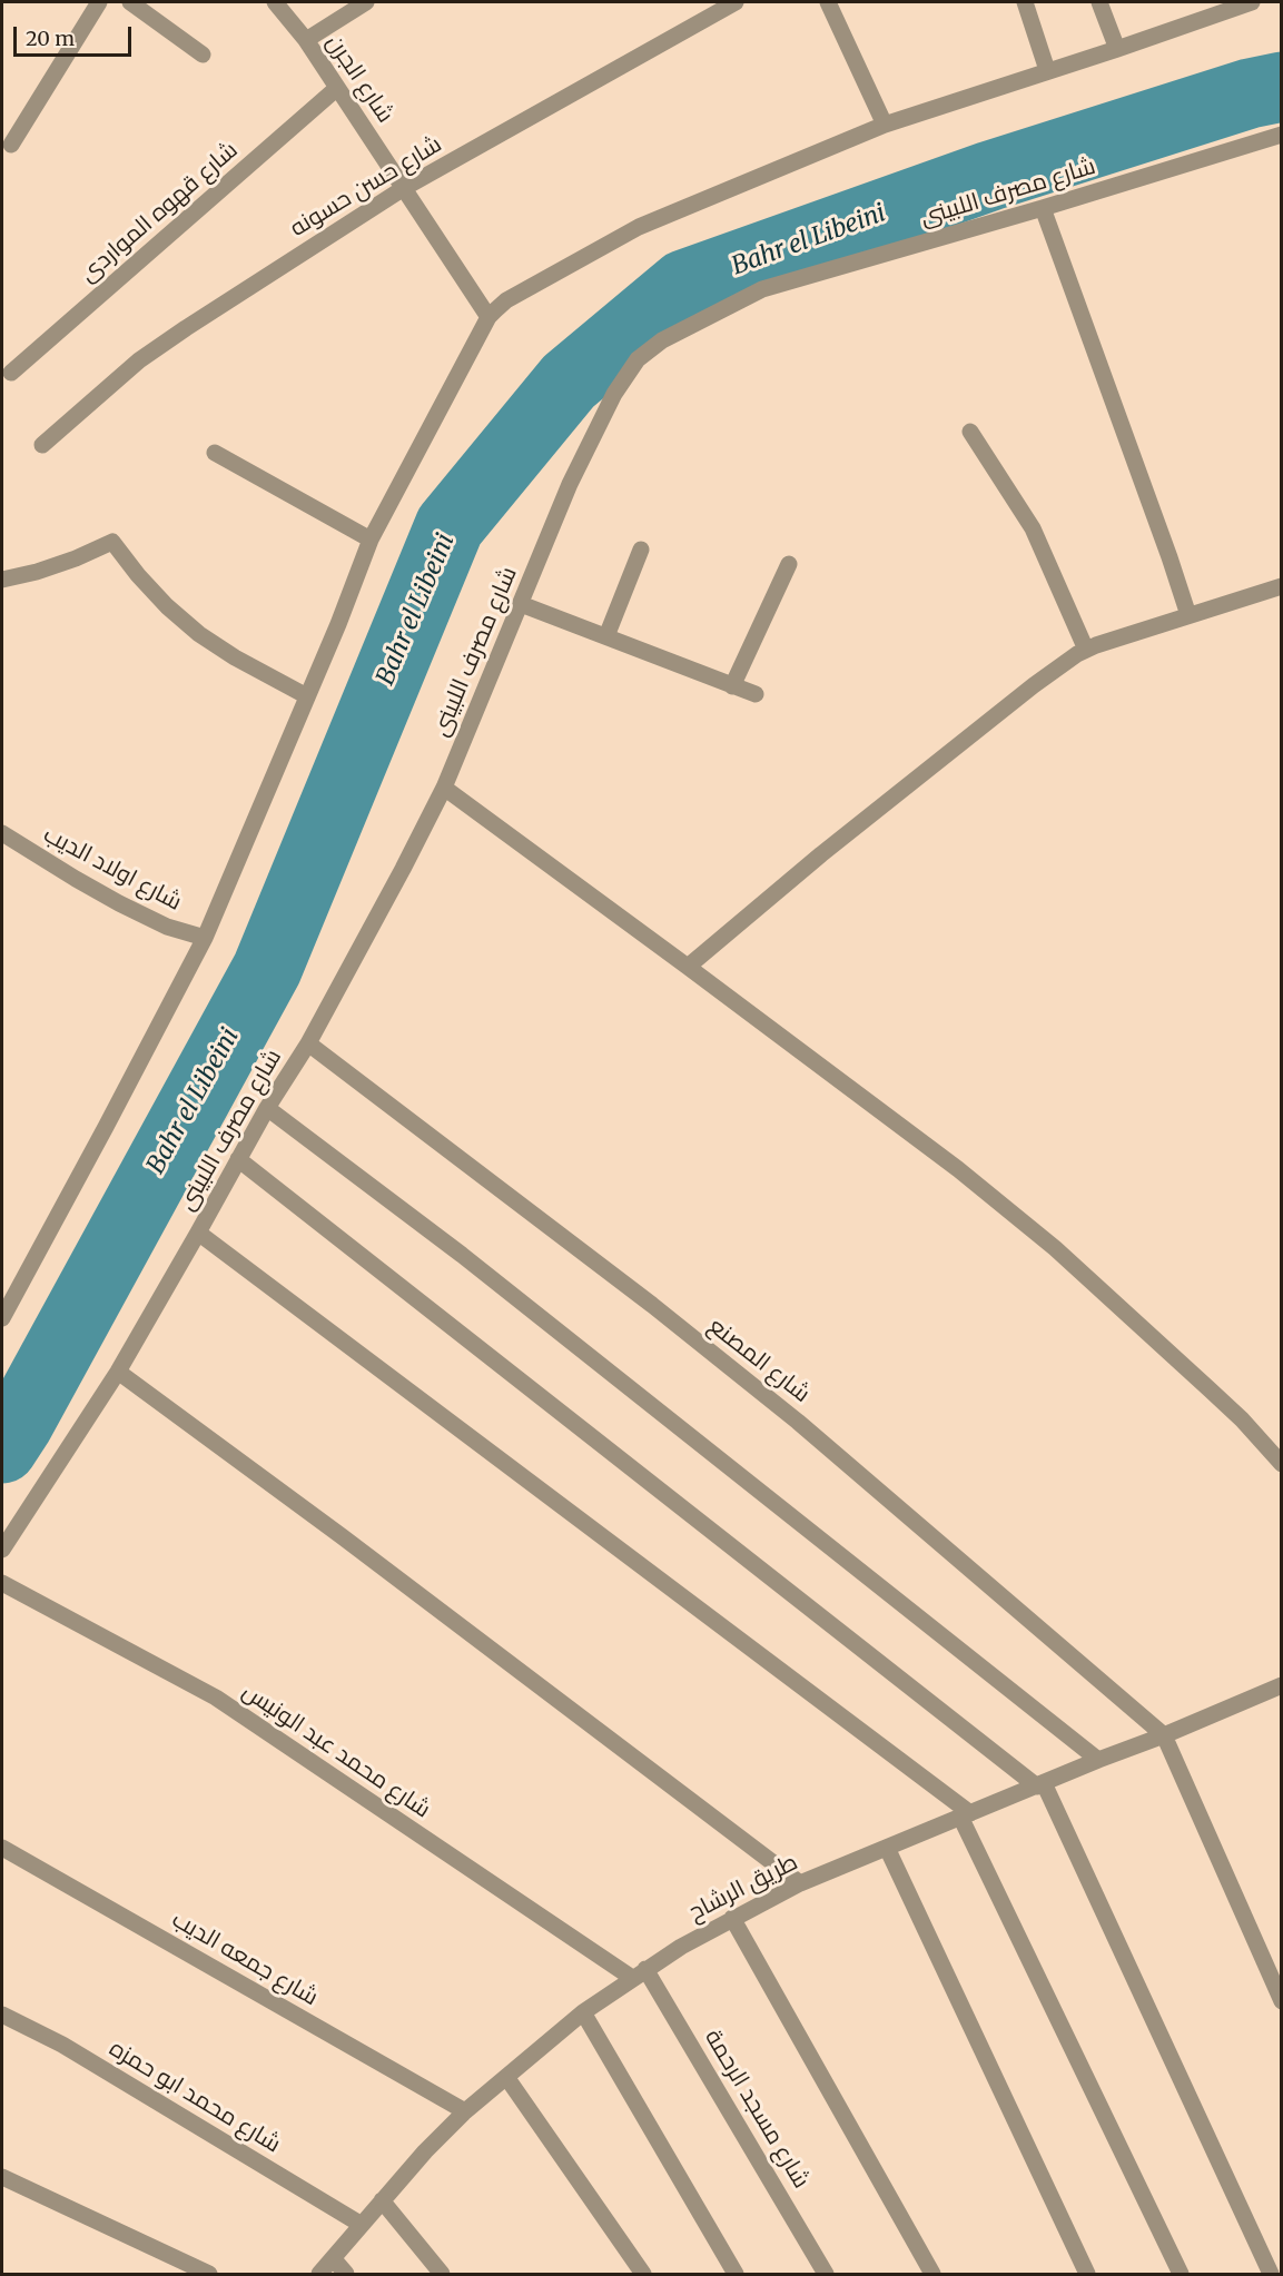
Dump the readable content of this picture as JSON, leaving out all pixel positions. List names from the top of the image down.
{
  "streets": {
    "street": [
      "شارع الجرن",
      "شارع حسن حسونه",
      "شارع مصرف اللبينى",
      "شارع قهوه المواردى",
      "شارع اولاد الديب",
      "شارع المصنع",
      "شارع محمد عبد الونيس",
      "طريق الرشاح",
      "شارع جمعه الديب",
      "شارع محمد ابو حمزه",
      "شارع مسجد الرحمة"
    ]
  },
  "crossings": [
    ["شارع الجرن", "شارع حسن حسونه"],
    ["شارع الجرن", "شارع قهوه المواردى"],
    ["شارع مصرف اللبينى", "شارع المصنع"],
    ["شارع المصنع", "طريق الرشاح"],
    ["شارع محمد عبد الونيس", "طريق الرشاح"],
    ["شارع محمد عبد الونيس", "شارع مسجد الرحمة"],
    ["طريق الرشاح", "شارع جمعه الديب"],
    ["طريق الرشاح", "شارع محمد ابو حمزه"],
    ["طريق الرشاح", "شارع مسجد الرحمة"]
  ],
  "water": ["Bahr el Libeini"],
  "scale_bar": "20 m"
}
